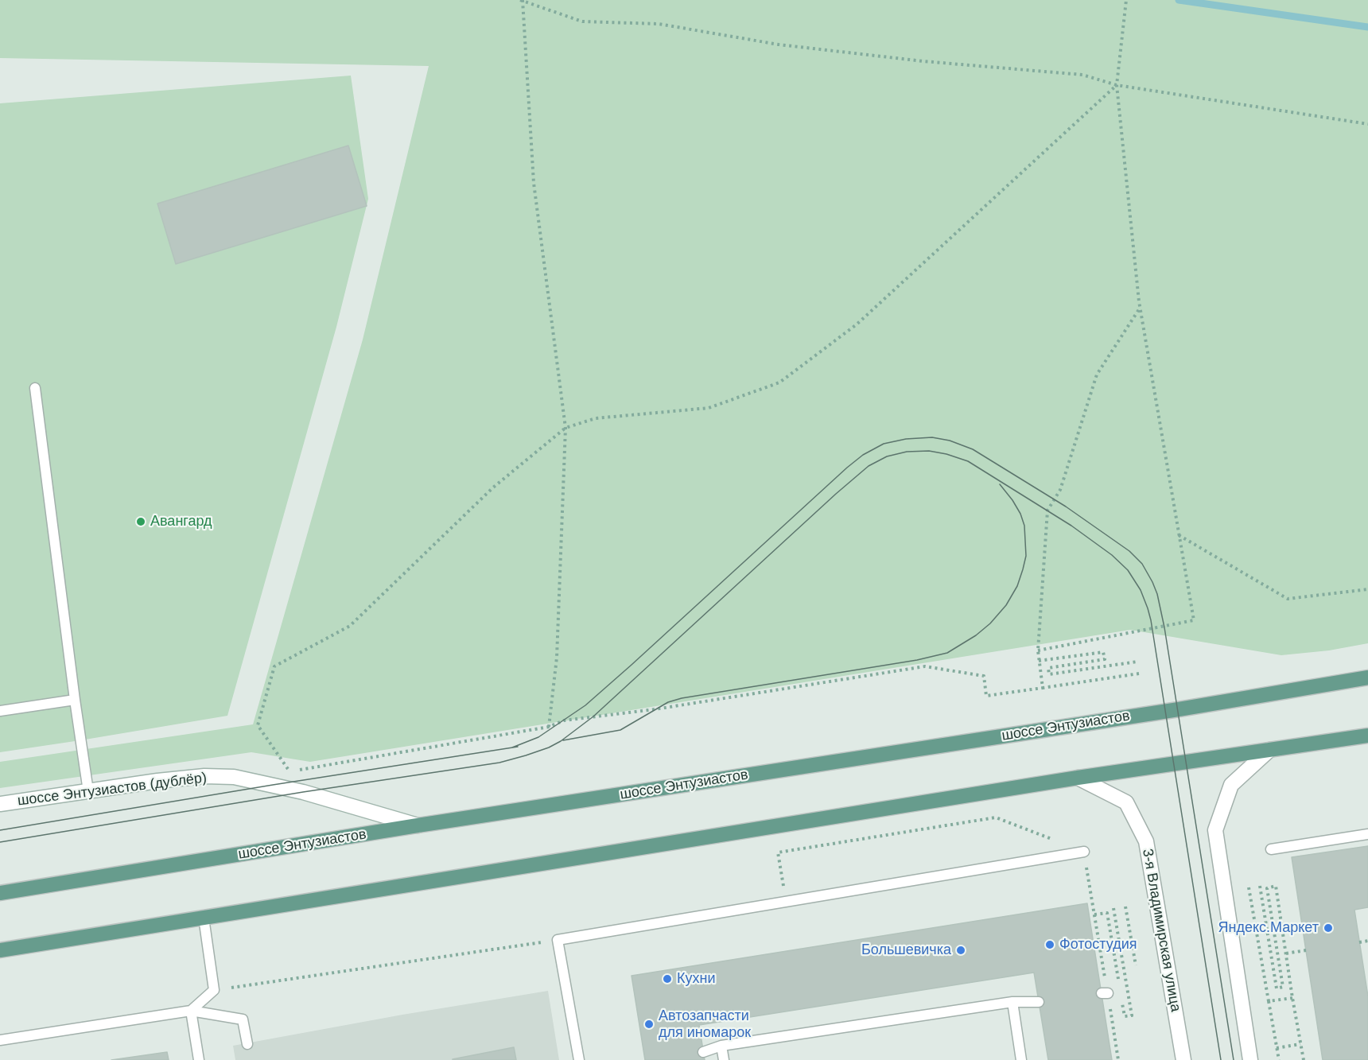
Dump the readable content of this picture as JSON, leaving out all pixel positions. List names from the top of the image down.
{
  "streets": {
    "main road": ["шоссе Энтузиастов"],
    "street": ["шоссе Энтузиастов (дублёр)", "3-я Владимирская улица"]
  },
  "crossings": [
    ["шоссе Энтузиастов", "шоссе Энтузиастов (дублёр)"]
  ],
  "places": [
    "Авангард",
    "Яндекс.Маркет",
    "Фотостудия",
    "Большевичка",
    "Кухни",
    "Автозапчасти для иномарок"
  ]
}
